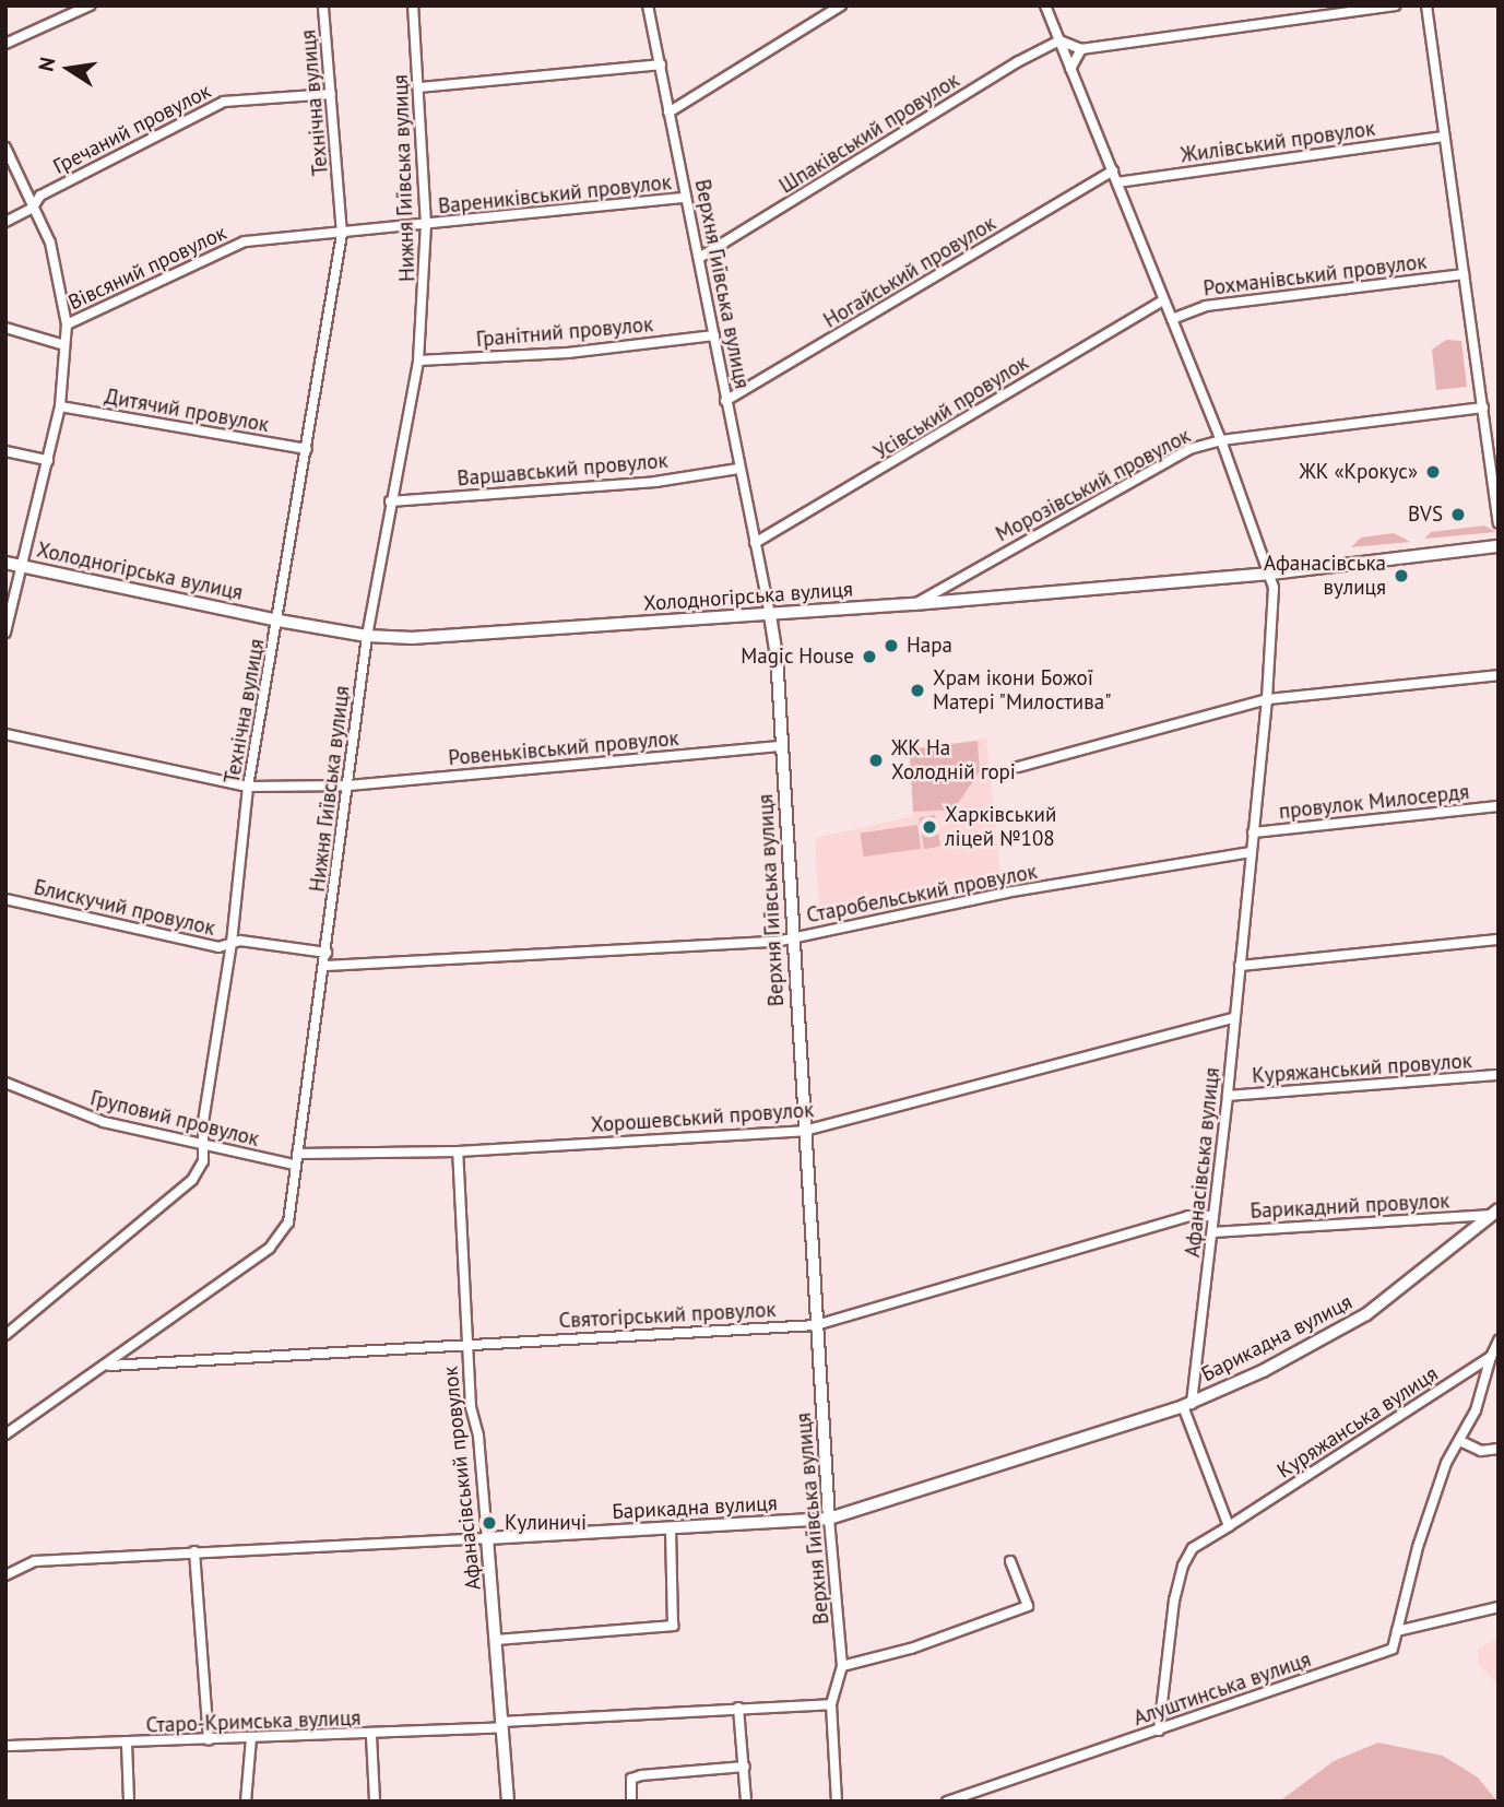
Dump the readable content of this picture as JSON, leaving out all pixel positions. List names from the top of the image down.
{
  "streets": {
    "main road": ["Холодногірська вулиця"],
    "street": [
      "Технічна вулиця",
      "Гречаний провулок",
      "Шпаківський провулок",
      "Жилівський провулок",
      "Нижня Гиївська вулиця",
      "Варениківський провулок",
      "Вівсяний провулок",
      "Ногайський провулок",
      "Рохманівський провулок",
      "Верхня Гиївська вулиця",
      "Гранітний провулок",
      "Усівський провулок",
      "Дитячий провулок",
      "Варшавський провулок",
      "Морозівський провулок",
      "Ровеньківський провулок",
      "провулок Милосердя",
      "Старобельський провулок",
      "Блискучий провулок",
      "Куряжанський провулок",
      "Хорошевський провулок",
      "Груповий провулок",
      "Афанасівська вулиця",
      "Барикадний провулок",
      "Святогірський провулок",
      "Барикадна вулиця",
      "Куряжанська вулиця",
      "Афанасівський провулок",
      "Алуштинська вулиця",
      "Старо-Кримська вулиця"
    ]
  },
  "crossings": [
    ["Технічна вулиця", "Гречаний провулок"],
    ["Технічна вулиця", "Вівсяний провулок"],
    ["Технічна вулиця", "Дитячий провулок"],
    ["Технічна вулиця", "Холодногірська вулиця"],
    ["Технічна вулиця", "Ровеньківський провулок"],
    ["Технічна вулиця", "Блискучий провулок"],
    ["Технічна вулиця", "Груповий провулок"],
    ["Шпаківський провулок", "Верхня Гиївська вулиця"],
    ["Шпаківський провулок", "Афанасівська вулиця"],
    ["Жилівський провулок", "Афанасівська вулиця"],
    ["Нижня Гиївська вулиця", "Варениківський провулок"],
    ["Нижня Гиївська вулиця", "Вівсяний провулок"],
    ["Нижня Гиївська вулиця", "Гранітний провулок"],
    ["Нижня Гиївська вулиця", "Варшавський провулок"],
    ["Нижня Гиївська вулиця", "Холодногірська вулиця"],
    ["Нижня Гиївська вулиця", "Ровеньківський провулок"],
    ["Нижня Гиївська вулиця", "Старобельський провулок"],
    ["Нижня Гиївська вулиця", "Блискучий провулок"],
    ["Нижня Гиївська вулиця", "Хорошевський провулок"],
    ["Нижня Гиївська вулиця", "Груповий провулок"],
    ["Нижня Гиївська вулиця", "Святогірський провулок"],
    ["Варениківський провулок", "Вівсяний провулок"],
    ["Варениківський провулок", "Верхня Гиївська вулиця"],
    ["Ногайський провулок", "Верхня Гиївська вулиця"],
    ["Ногайський провулок", "Афанасівська вулиця"],
    ["Рохманівський провулок", "Афанасівська вулиця"],
    ["Верхня Гиївська вулиця", "Гранітний провулок"],
    ["Верхня Гиївська вулиця", "Усівський провулок"],
    ["Верхня Гиївська вулиця", "Варшавський провулок"],
    ["Верхня Гиївська вулиця", "Холодногірська вулиця"],
    ["Верхня Гиївська вулиця", "Ровеньківський провулок"],
    ["Верхня Гиївська вулиця", "Старобельський провулок"],
    ["Верхня Гиївська вулиця", "Хорошевський провулок"],
    ["Верхня Гиївська вулиця", "Святогірський провулок"],
    ["Верхня Гиївська вулиця", "Барикадна вулиця"],
    ["Верхня Гиївська вулиця", "Старо-Кримська вулиця"],
    ["Усівський провулок", "Афанасівська вулиця"],
    ["Морозівський провулок", "Холодногірська вулиця"],
    ["Морозівський провулок", "Афанасівська вулиця"],
    ["Холодногірська вулиця", "Афанасівська вулиця"],
    ["провулок Милосердя", "Афанасівська вулиця"],
    ["Старобельський провулок", "Афанасівська вулиця"],
    ["Куряжанський провулок", "Афанасівська вулиця"],
    ["Хорошевський провулок", "Афанасівська вулиця"],
    ["Хорошевський провулок", "Афанасівський провулок"],
    ["Афанасівська вулиця", "Барикадний провулок"],
    ["Афанасівська вулиця", "Святогірський провулок"],
    ["Афанасівська вулиця", "Барикадна вулиця"],
    ["Афанасівська вулиця", "Куряжанська вулиця"],
    ["Барикадний провулок", "Барикадна вулиця"],
    ["Святогірський провулок", "Афанасівський провулок"],
    ["Барикадна вулиця", "Афанасівський провулок"],
    ["Афанасівський провулок", "Старо-Кримська вулиця"]
  ],
  "places": [
    "ЖК «Крокус»",
    "BVS",
    "Афанасівська вулиця",
    "Нара",
    "Magic House",
    "Храм ікони Божої Матері \"Милостива\"",
    "ЖК На Холодній горі",
    "Харківський ліцей №108",
    "Кулиничі"
  ],
  "north": "left"
}
